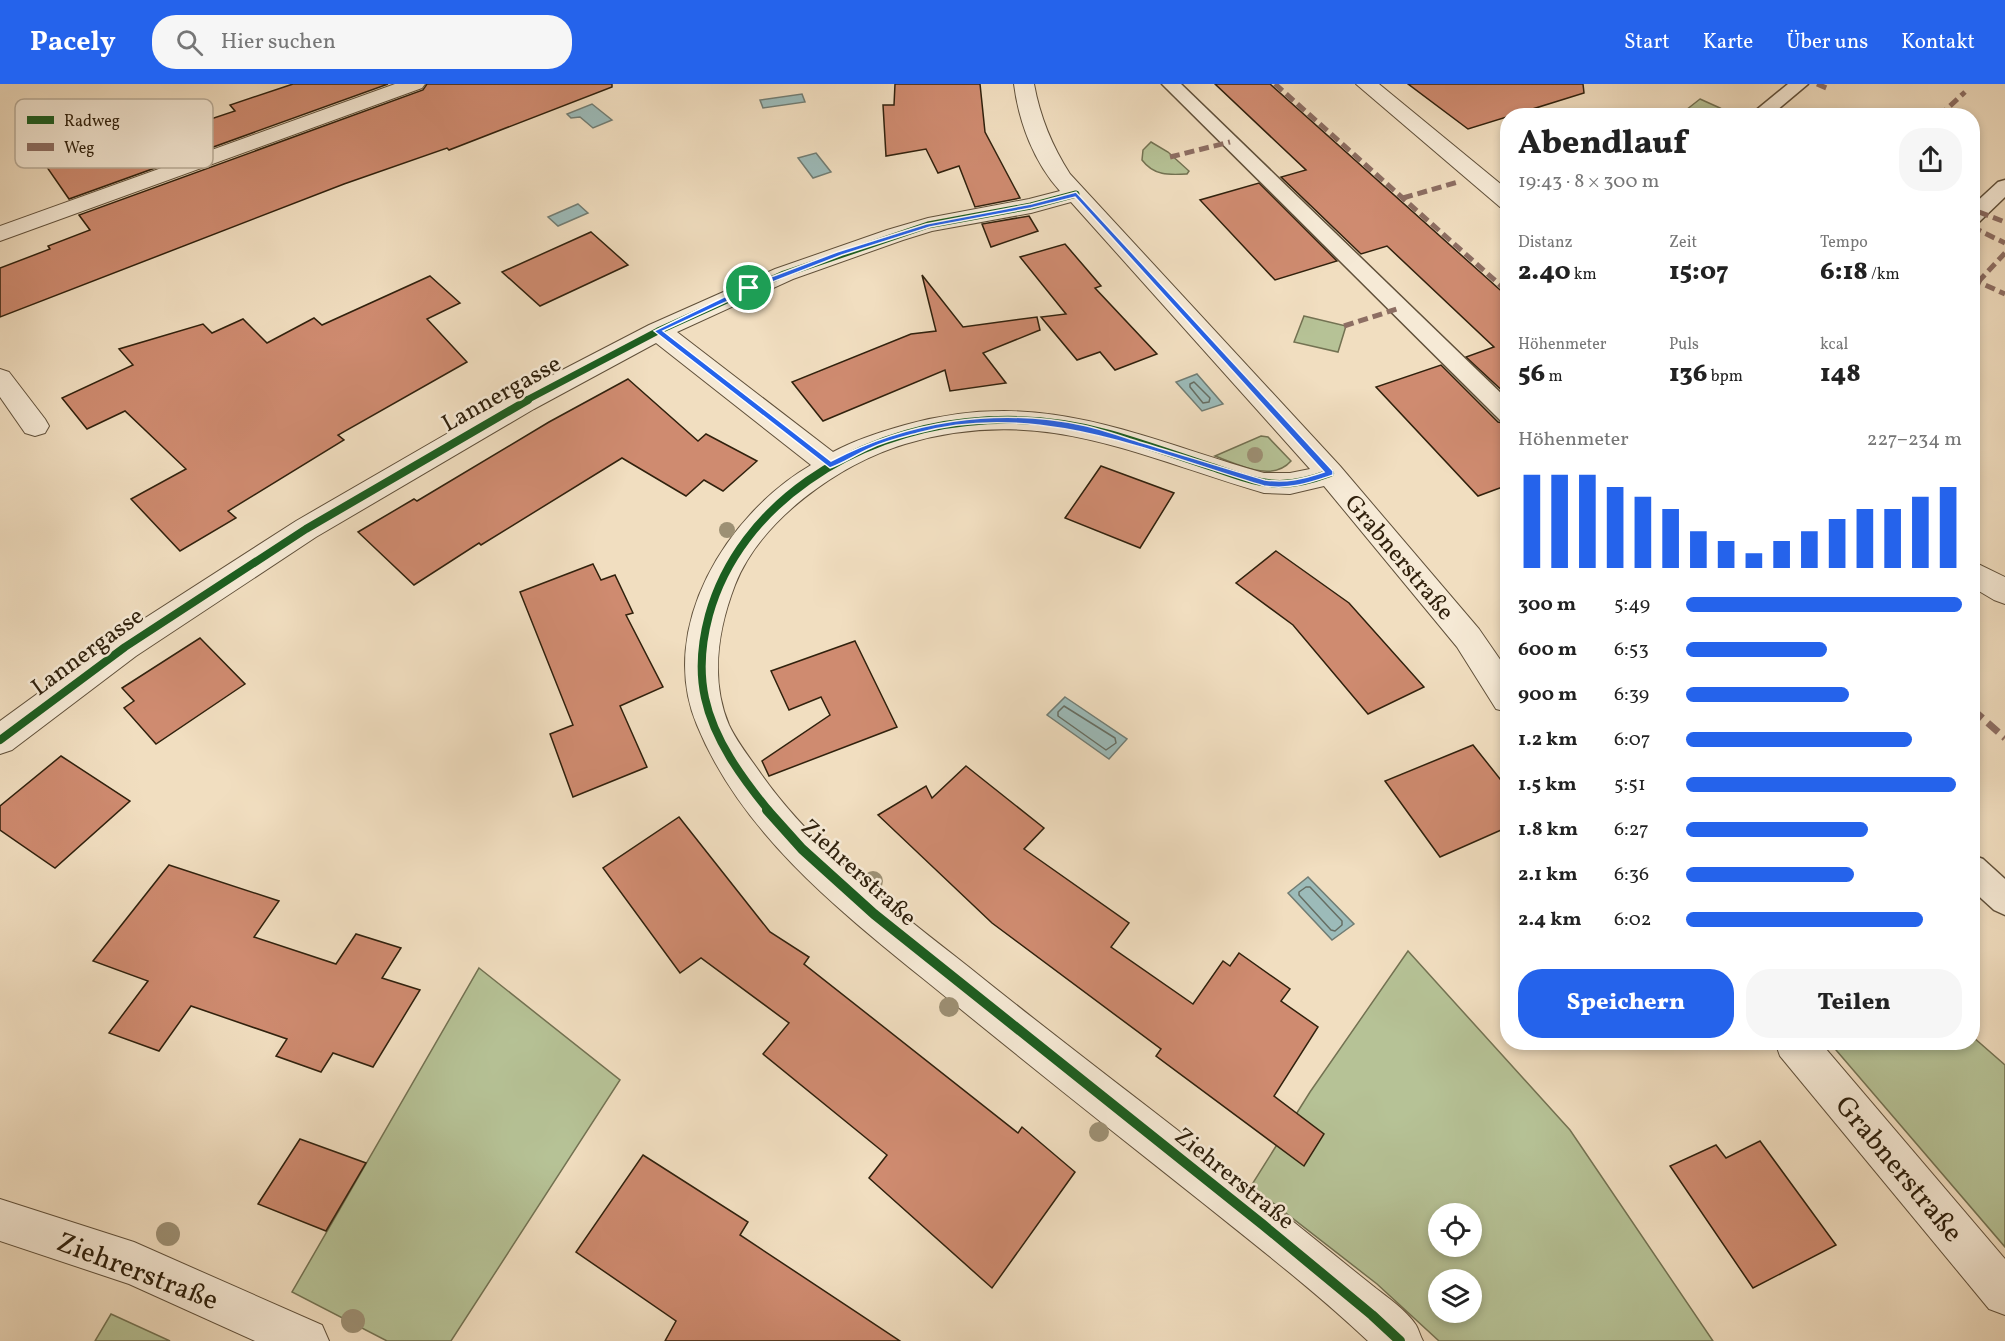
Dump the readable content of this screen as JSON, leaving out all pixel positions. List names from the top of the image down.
{
  "streets": {
    "street": ["Lannergasse", "Grabnerstraße", "Ziehrerstraße"]
  },
  "crossings": [
    ["Lannergasse", "Grabnerstraße"],
    ["Grabnerstraße", "Ziehrerstraße"]
  ],
  "legend": ["Radweg", "Weg"],
  "page": {
    "header": "Pacely",
    "search": "Hier suchen",
    "nav": [
      "Start",
      "Karte",
      "Über uns",
      "Kontakt"
    ],
    "heading": ["Abendlauf", "19:43 · 8 × 300 m"],
    "stats": [
      ["Distanz", "2.40 km"],
      ["Zeit", "15:07"],
      ["Tempo", "6:18 /km"],
      ["Höhenmeter", "56 m"],
      ["Puls", "136 bpm"],
      ["kcal", "148"]
    ],
    "chart": ["Höhenmeter", "227–234 m"],
    "list": [
      {
        "name": "300 m",
        "note": "5:49"
      },
      {
        "name": "600 m",
        "note": "6:53"
      },
      {
        "name": "900 m",
        "note": "6:39"
      },
      {
        "name": "1.2 km",
        "note": "6:07"
      },
      {
        "name": "1.5 km",
        "note": "5:51"
      },
      {
        "name": "1.8 km",
        "note": "6:27"
      },
      {
        "name": "2.1 km",
        "note": "6:36"
      },
      {
        "name": "2.4 km",
        "note": "6:02"
      }
    ],
    "buttons": ["Speichern", "Teilen"]
  }
}
